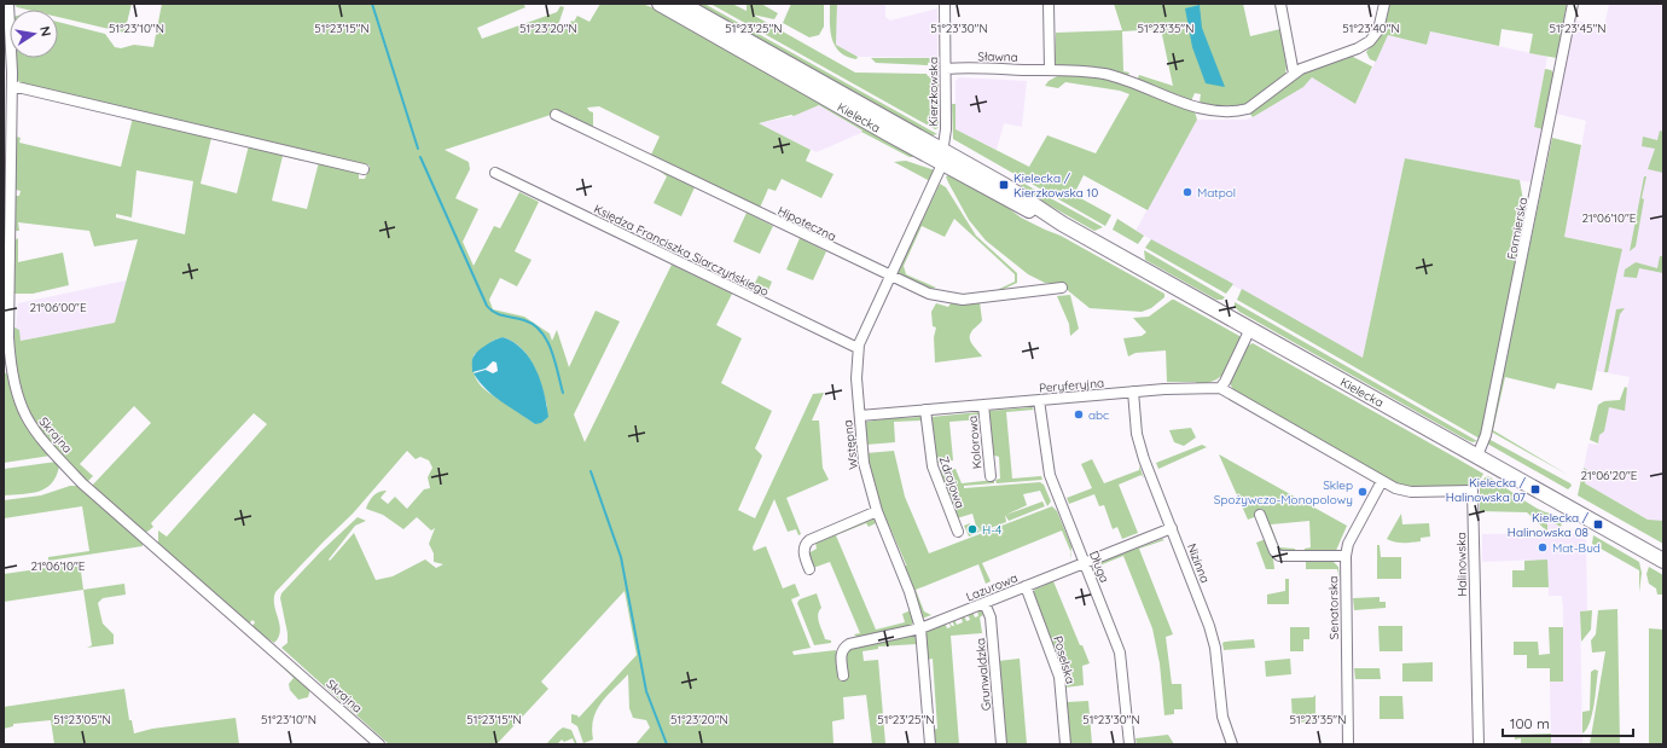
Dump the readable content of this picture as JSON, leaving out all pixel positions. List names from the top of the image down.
{
  "streets": {
    "main road": ["Kielecka"],
    "street": [
      "Sławna",
      "Kierzkowska",
      "Hipoteczna",
      "Formierska",
      "Księdza Franciszka Siarczyńskiego",
      "Peryferyjna",
      "Skrajna",
      "Kolorowa",
      "Wstępna",
      "Zdrojowa",
      "Nizinna",
      "Halinowska",
      "Długa",
      "Lazurowa",
      "Senatorska",
      "Poselska",
      "Grunwaldzka"
    ]
  },
  "crossings": [
    ["Sławna", "Kierzkowska"],
    ["Kierzkowska", "Kielecka"],
    ["Kierzkowska", "Wstępna"],
    ["Kielecka", "Formierska"],
    ["Kielecka", "Wstępna"],
    ["Hipoteczna", "Wstępna"],
    ["Księdza Franciszka Siarczyńskiego", "Wstępna"],
    ["Peryferyjna", "Kolorowa"],
    ["Peryferyjna", "Wstępna"],
    ["Peryferyjna", "Zdrojowa"],
    ["Peryferyjna", "Nizinna"],
    ["Peryferyjna", "Halinowska"],
    ["Peryferyjna", "Długa"],
    ["Wstępna", "Lazurowa"],
    ["Nizinna", "Lazurowa"],
    ["Halinowska", "Senatorska"],
    ["Długa", "Lazurowa"],
    ["Lazurowa", "Poselska"],
    ["Lazurowa", "Grunwaldzka"]
  ],
  "places": {
    "transit": ["Kielecka / Kierzkowska 10", "Kielecka / Halinowska 07", "Kielecka / Halinowska 08"],
    "other": [
      "Matpol",
      "abc",
      "Sklep Spożywczo-Monopolowy",
      "H-4",
      "Mat-Bud"
    ]
  },
  "scale_bar": "100 m",
  "north": "right",
  "coordinates": [
    "51°23'10\"N",
    "51°23'15\"N",
    "51°23'20\"N",
    "51°23'25\"N",
    "51°23'30\"N",
    "51°23'35\"N",
    "51°23'40\"N",
    "51°23'45\"N",
    "21°06'10\"E",
    "21°06'00\"E",
    "21°06'20\"E",
    "51°23'05\"N"
  ]
}
